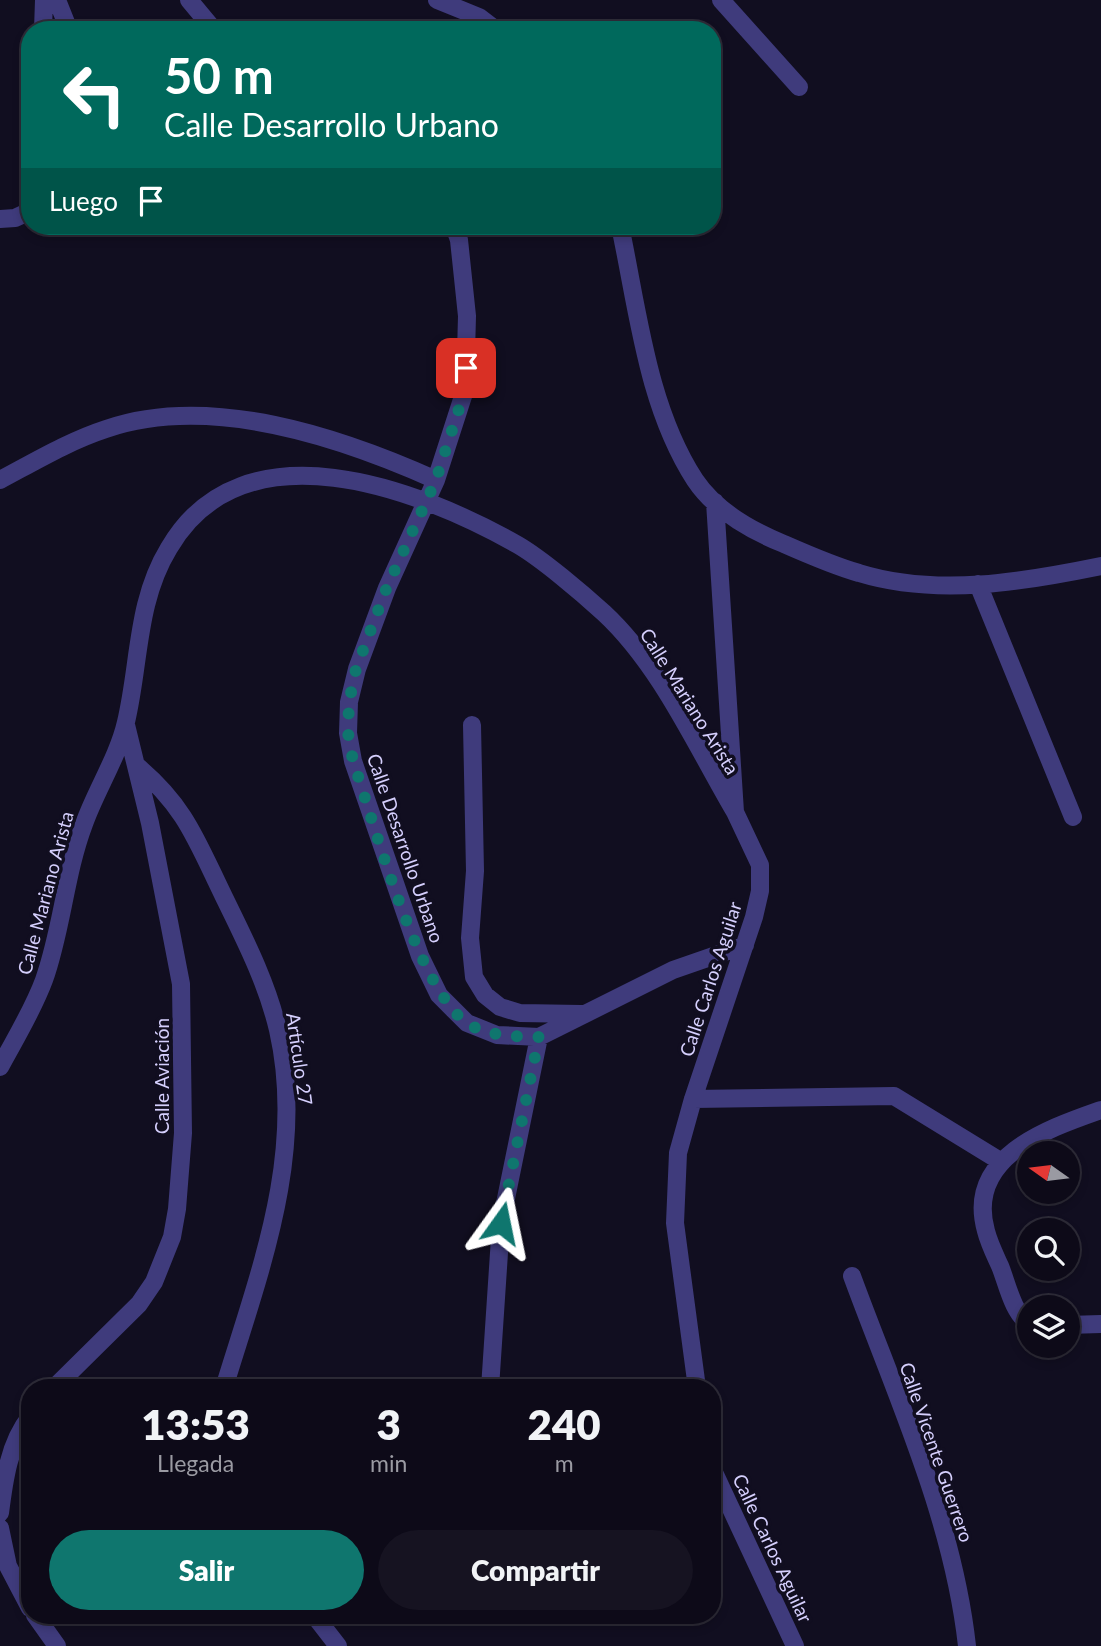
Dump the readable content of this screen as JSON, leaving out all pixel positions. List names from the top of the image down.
{
  "streets": {
    "street": [
      "Calle Mariano Arista",
      "Calle Desarrollo Urbano",
      "Calle Carlos Aguilar",
      "Artículo 27",
      "Calle Aviación",
      "Calle Vicente Guerrero"
    ]
  },
  "crossings": [
    ["Calle Mariano Arista", "Calle Desarrollo Urbano"],
    ["Calle Mariano Arista", "Calle Carlos Aguilar"],
    ["Calle Mariano Arista", "Calle Aviación"],
    ["Artículo 27", "Calle Aviación"]
  ],
  "north": "left",
  "page": {
    "turn": ["50 m", "Calle Desarrollo Urbano"],
    "then": "Luego",
    "eta": [
      "13:53",
      "Llegada",
      "3",
      "min",
      "240",
      "m"
    ],
    "buttons": ["Salir", "Compartir"]
  }
}
